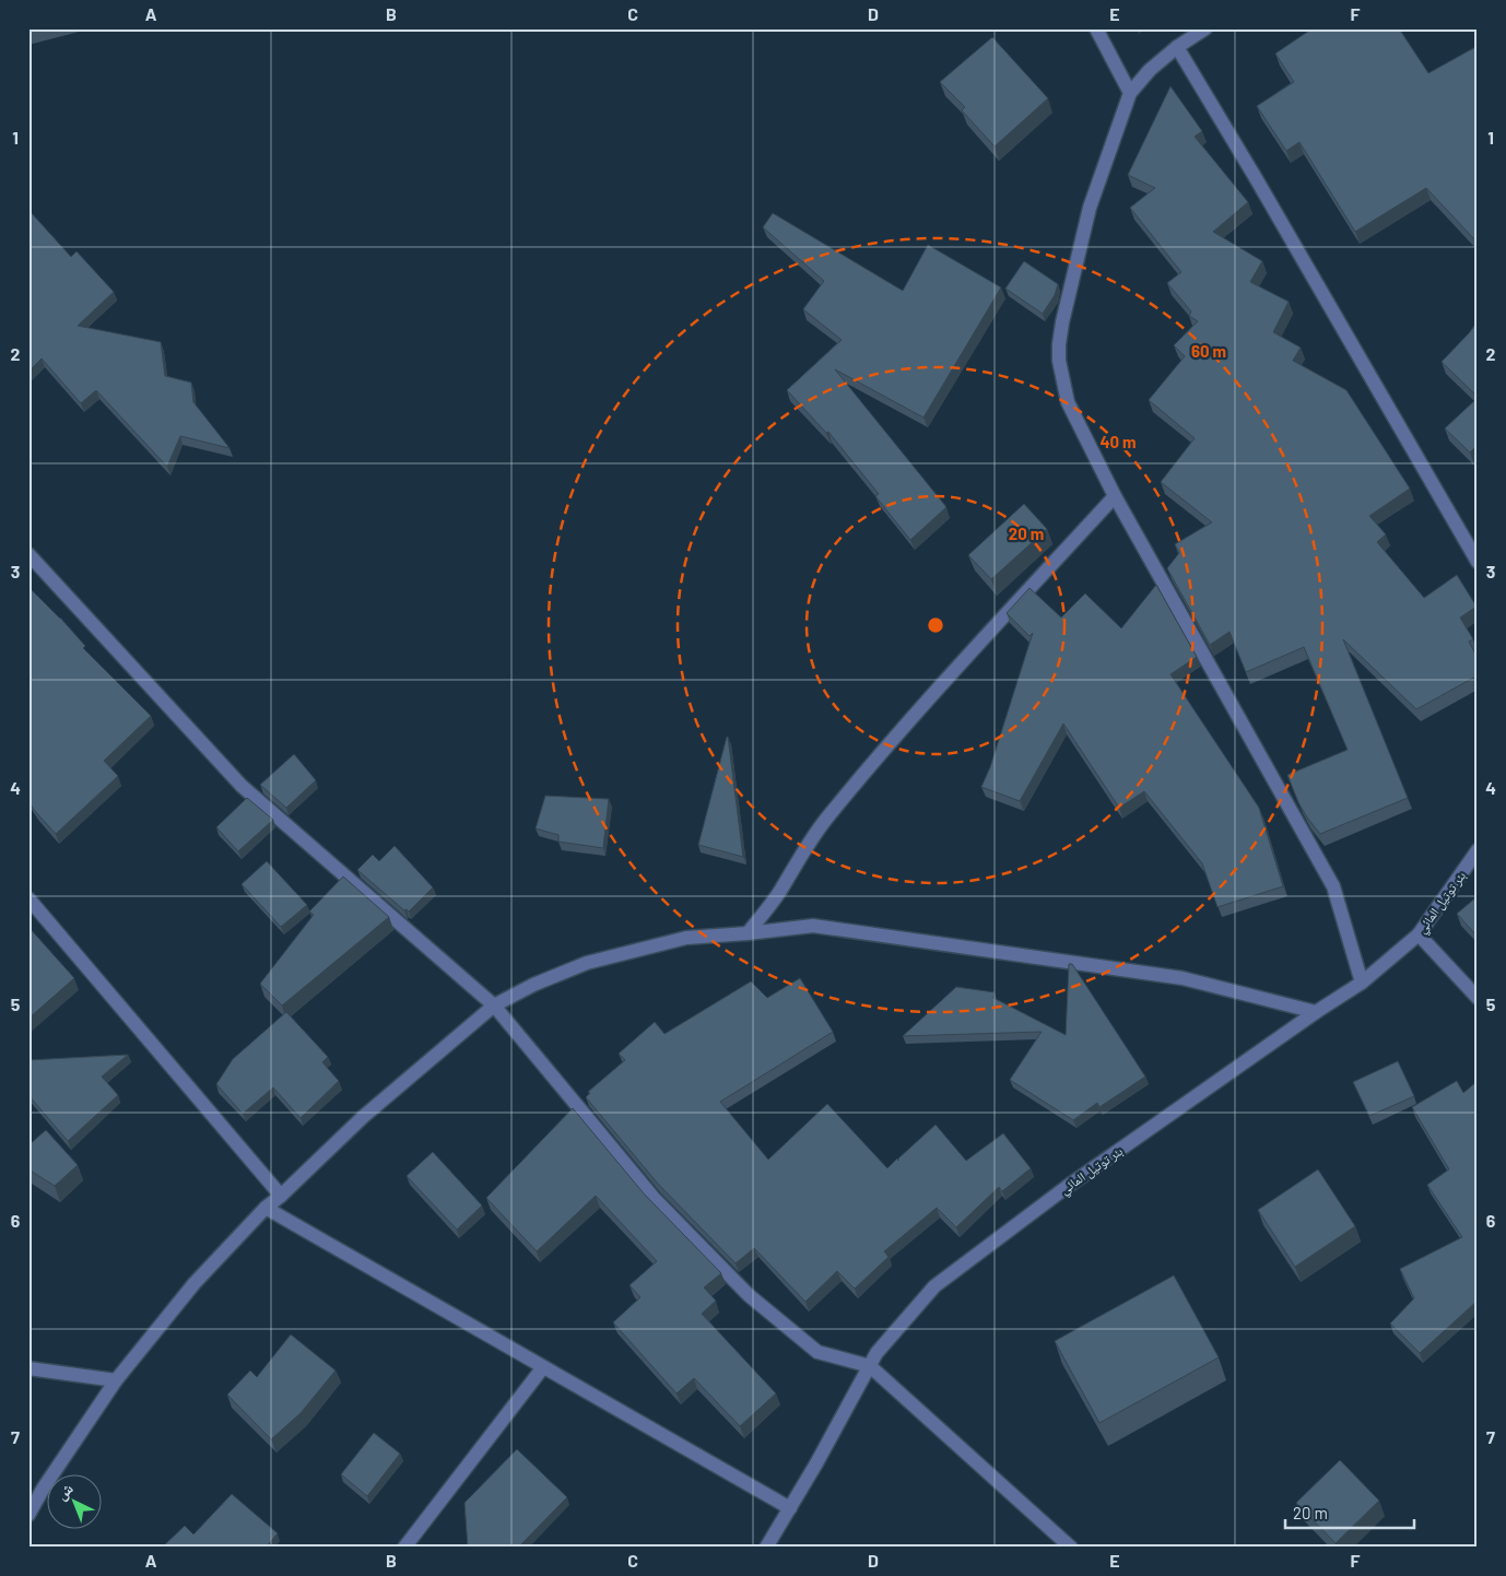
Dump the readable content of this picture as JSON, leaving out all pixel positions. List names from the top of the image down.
{
  "streets": {
    "street": ["بئر توتيل المائي"]
  },
  "scale_bar": "20 m",
  "north": "top left",
  "grid": {
    "columns": [
      "A",
      "B",
      "C",
      "D",
      "E",
      "F"
    ],
    "rows": [
      "1",
      "2",
      "3",
      "4",
      "5",
      "6",
      "7"
    ]
  },
  "rings": ["60 m", "40 m", "20 m"]
}
